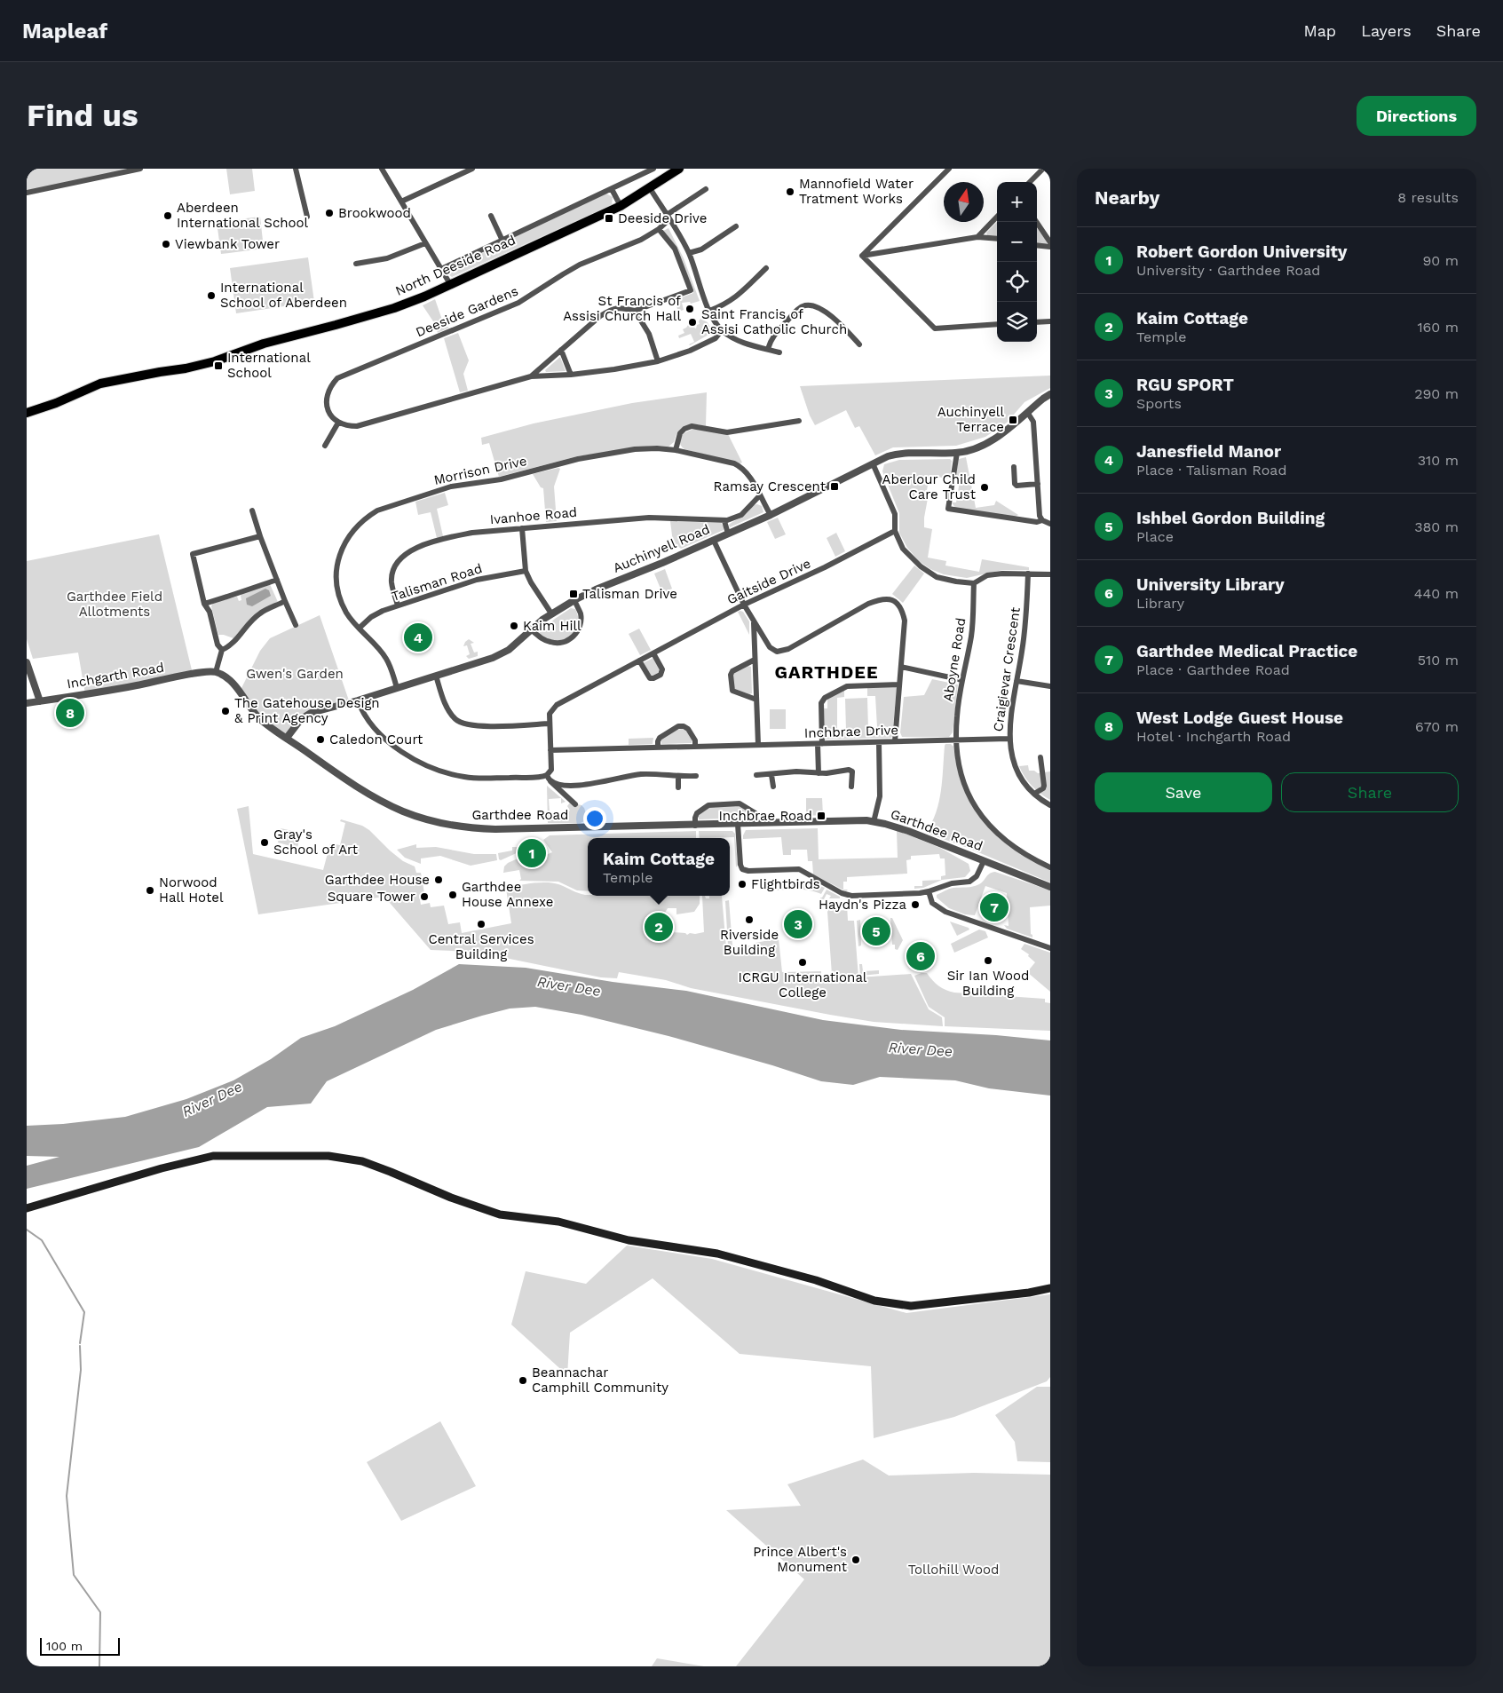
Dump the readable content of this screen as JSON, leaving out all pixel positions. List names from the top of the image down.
{
  "streets": {
    "main road": ["North Deeside Road"],
    "street": [
      "Deeside Gardens",
      "Morrison Drive",
      "Ivanhoe Road",
      "Auchinyell Road",
      "Gaitside Drive",
      "Talisman Road",
      "Aboyne Road",
      "Craigievar Crescent",
      "Inchgarth Road",
      "Inchbrae Drive",
      "Garthdee Road"
    ]
  },
  "crossings": [
    ["Morrison Drive", "Ivanhoe Road"],
    ["Morrison Drive", "Auchinyell Road"],
    ["Morrison Drive", "Talisman Road"],
    ["Ivanhoe Road", "Talisman Road"],
    ["Auchinyell Road", "Garthdee Road"],
    ["Gaitside Drive", "Inchbrae Drive"],
    ["Aboyne Road", "Inchbrae Drive"],
    ["Craigievar Crescent", "Inchbrae Drive"],
    ["Inchgarth Road", "Garthdee Road"]
  ],
  "districts": ["GARTHDEE"],
  "water": ["River Dee"],
  "parks": ["Garthdee Field Allotments", "Gwen's Garden", "Tollohill Wood"],
  "places": {
    "other": [
      "Mannofield Water Tratment Works",
      "Brookwood",
      "Aberdeen International School",
      "Viewbank Tower",
      "International School of Aberdeen",
      "St Francis of Assisi Church Hall",
      "Saint Francis of Assisi Catholic Church",
      "Aberlour Child Care Trust",
      "Kaim Hill",
      "The Gatehouse Design & Print Agency",
      "Caledon Court",
      "Gray's School of Art",
      "Garthdee House",
      "Flightbirds",
      "Norwood Hall Hotel",
      "Garthdee House Annexe",
      "Square Tower",
      "Haydn's Pizza",
      "Riverside Building",
      "Central Services Building",
      "Sir Ian Wood Building",
      "ICRGU International College",
      "Beannachar Camphill Community",
      "Prince Albert's Monument"
    ],
    "transit": [
      "Deeside Drive",
      "International School",
      "Auchinyell Terrace",
      "Ramsay Crescent",
      "Talisman Drive",
      "Inchbrae Road"
    ]
  },
  "scale_bar": "100 m",
  "north": "top",
  "page": {
    "header": "Mapleaf",
    "nav": ["Map", "Layers", "Share"],
    "buttons": [
      "Directions",
      ["Save", "Share"]
    ],
    "title": "Find us",
    "heading": ["Nearby", "8 results"],
    "map_buttons": ["+", "−"],
    "list": [
      {
        "mark": "1",
        "name": "Robert Gordon University",
        "note": "University · Garthdee Road",
        "value": "90 m"
      },
      {
        "mark": "2",
        "name": "Kaim Cottage",
        "note": "Temple",
        "value": "160 m"
      },
      {
        "mark": "3",
        "name": "RGU SPORT",
        "note": "Sports",
        "value": "290 m"
      },
      {
        "mark": "4",
        "name": "Janesfield Manor",
        "note": "Place · Talisman Road",
        "value": "310 m"
      },
      {
        "mark": "5",
        "name": "Ishbel Gordon Building",
        "note": "Place",
        "value": "380 m"
      },
      {
        "mark": "6",
        "name": "University Library",
        "note": "Library",
        "value": "440 m"
      },
      {
        "mark": "7",
        "name": "Garthdee Medical Practice",
        "note": "Place · Garthdee Road",
        "value": "510 m"
      },
      {
        "mark": "8",
        "name": "West Lodge Guest House",
        "note": "Hotel · Inchgarth Road",
        "value": "670 m"
      }
    ],
    "pins": [
      "4",
      "8",
      "1",
      "7",
      "3",
      "2",
      "5",
      "6"
    ],
    "popup": ["Kaim Cottage", "Temple"],
    "scale": "100 m"
  }
}
